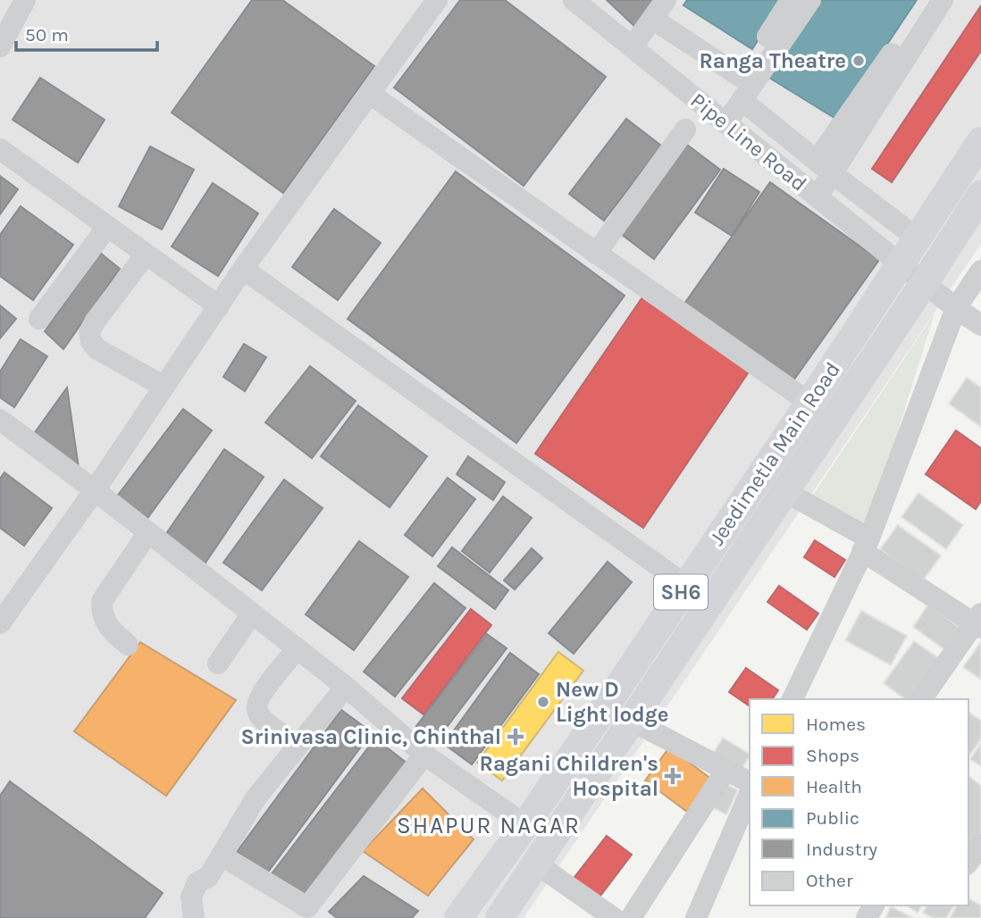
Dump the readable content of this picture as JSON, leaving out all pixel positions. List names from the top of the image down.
{
  "streets": {
    "main road": ["Jeedimetla Main Road", "SH6"],
    "street": ["Pipe Line Road"]
  },
  "crossings": [
    ["Pipe Line Road", "Jeedimetla Main Road"]
  ],
  "districts": ["SHAPUR NAGAR"],
  "places": {
    "other": ["Ranga Theatre", "New D Light lodge"],
    "health": ["Srinivasa Clinic, Chinthal", "Ragani Children's Hospital"]
  },
  "legend": [
    "Homes",
    "Shops",
    "Health",
    "Public",
    "Industry",
    "Other"
  ],
  "scale_bar": "50 m"
}
